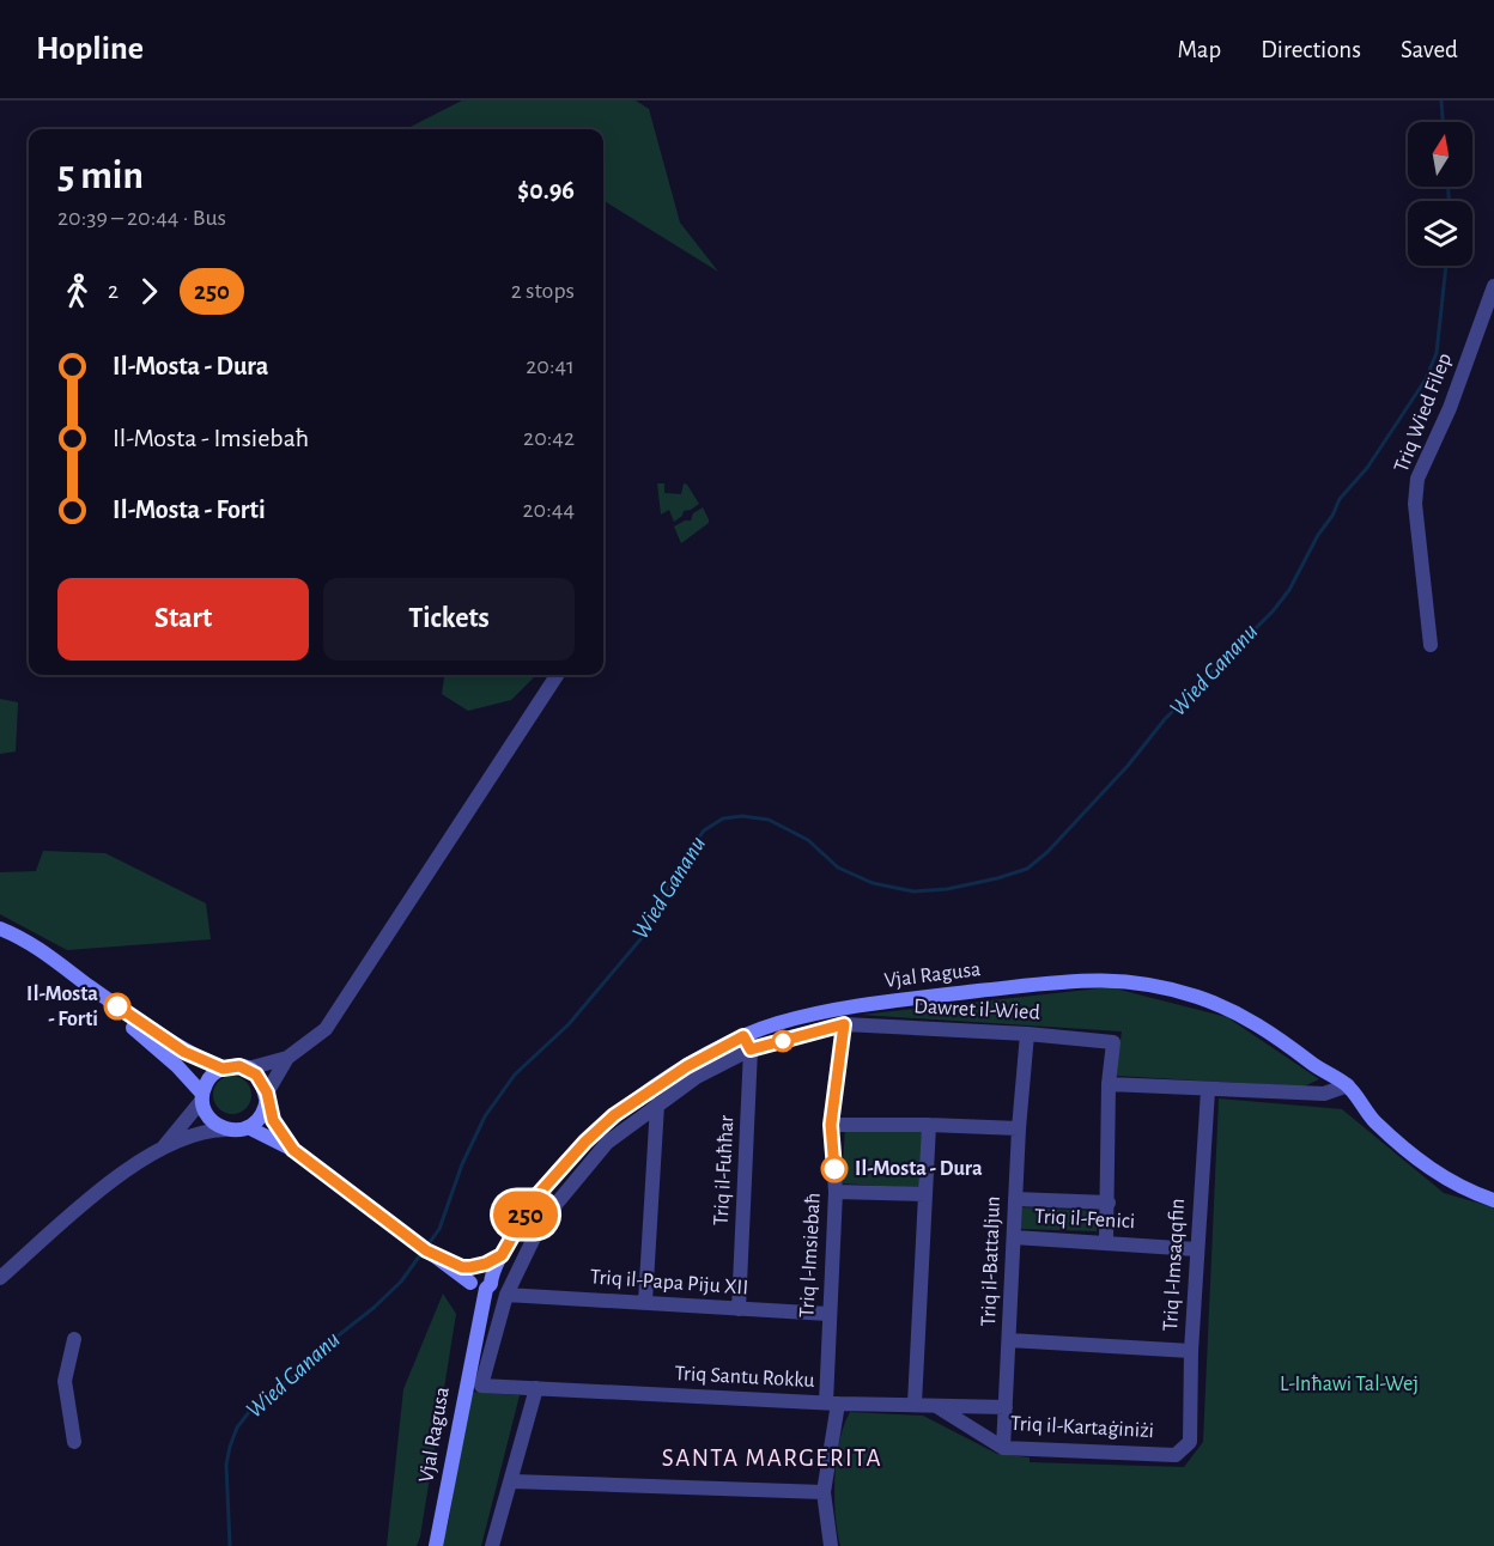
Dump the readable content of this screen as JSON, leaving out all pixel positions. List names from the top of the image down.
{
  "streets": {
    "main road": ["Vjal Ragusa"],
    "street": [
      "Triq Wied Filep",
      "Dawret il-Wied",
      "Triq il-Fuħħar",
      "Triq il-Fenici",
      "Triq l-Imsiebaħ",
      "Triq il-Battaljun",
      "Triq l-Imsaqqfin",
      "Triq il-Papa Piju XII",
      "Triq Santu Rokku",
      "Triq il-Kartaġiniżi"
    ]
  },
  "crossings": [
    ["Vjal Ragusa", "Dawret il-Wied"],
    ["Vjal Ragusa", "Triq il-Fuħħar"],
    ["Dawret il-Wied", "Triq il-Fuħħar"],
    ["Dawret il-Wied", "Triq l-Imsiebaħ"],
    ["Dawret il-Wied", "Triq il-Battaljun"],
    ["Dawret il-Wied", "Triq il-Papa Piju XII"],
    ["Dawret il-Wied", "Triq Santu Rokku"],
    ["Triq il-Fuħħar", "Triq il-Papa Piju XII"],
    ["Triq il-Fenici", "Triq il-Battaljun"],
    ["Triq il-Fenici", "Triq l-Imsaqqfin"],
    ["Triq l-Imsiebaħ", "Triq il-Papa Piju XII"],
    ["Triq l-Imsiebaħ", "Triq Santu Rokku"],
    ["Triq il-Battaljun", "Triq Santu Rokku"],
    ["Triq il-Battaljun", "Triq il-Kartaġiniżi"],
    ["Triq l-Imsaqqfin", "Triq il-Kartaġiniżi"],
    ["Triq Santu Rokku", "Triq il-Kartaġiniżi"]
  ],
  "districts": ["SANTA MARGERITA"],
  "water": ["Wied Gananu"],
  "parks": ["L-Inħawi Tal-Wej"],
  "places": ["Il-Mosta - Forti", "Il-Mosta - Dura"],
  "lines": ["bus line 250"],
  "north": "top",
  "page": {
    "header": "Hopline",
    "nav": ["Map", "Directions", "Saved"],
    "on_map": "250",
    "heading": ["5 min", "20:39 – 20:44 · Bus", "$0.96"],
    "legs": ["2", "250", "2 stops"],
    "list": [
      {
        "name": "Il-Mosta - Dura",
        "value": "20:41"
      },
      {
        "name": "Il-Mosta - Imsiebaħ",
        "value": "20:42"
      },
      {
        "name": "Il-Mosta - Forti",
        "value": "20:44"
      }
    ],
    "buttons": ["Start", "Tickets"]
  }
}
